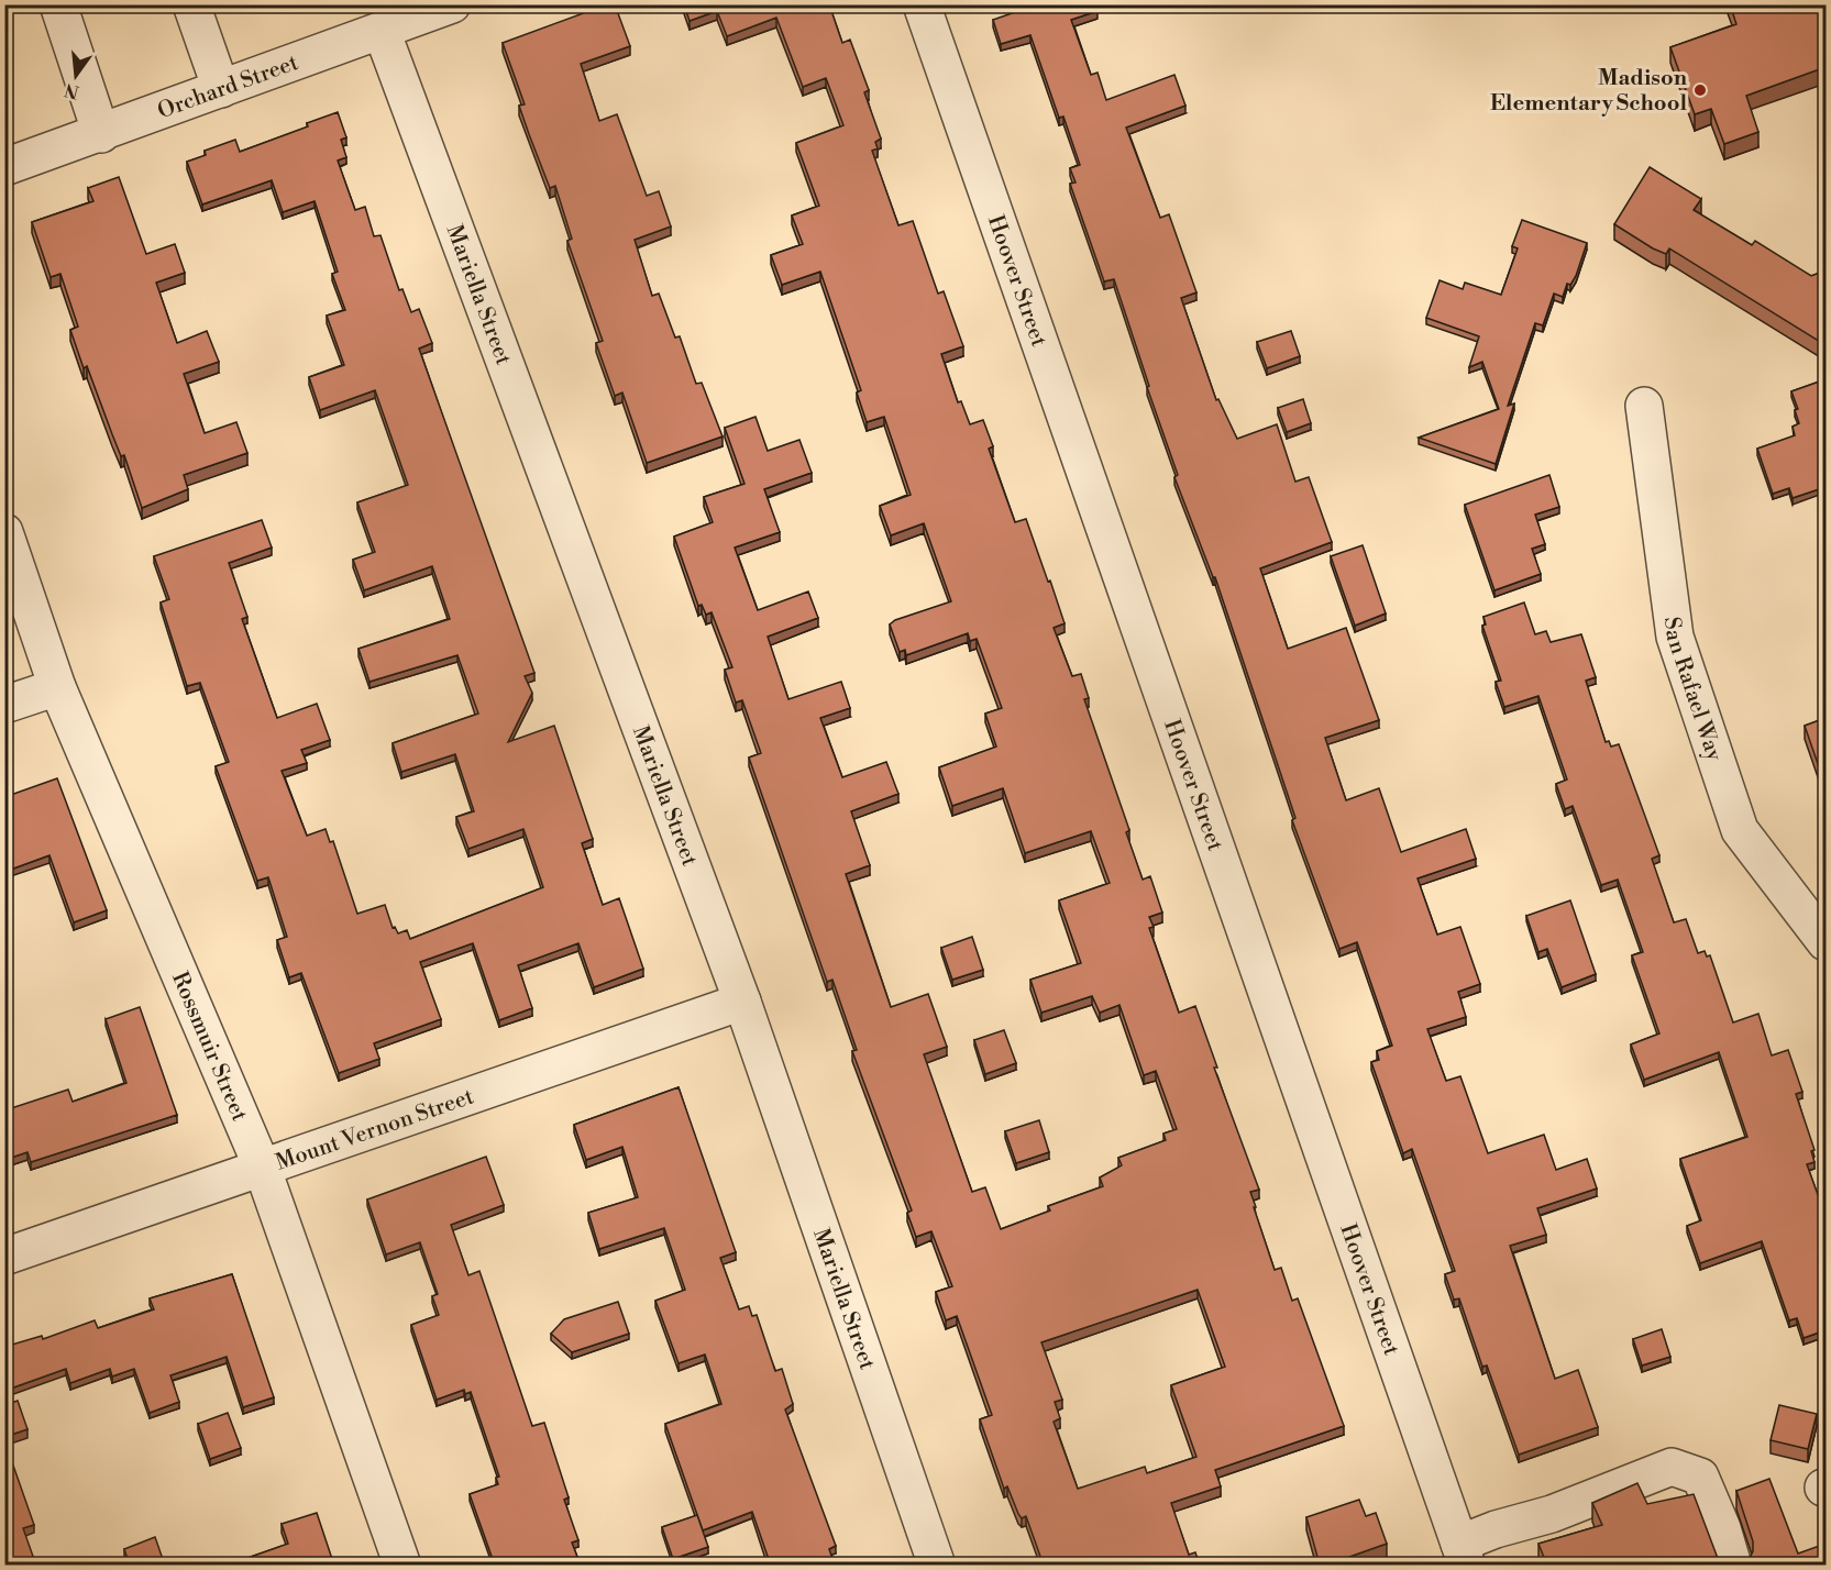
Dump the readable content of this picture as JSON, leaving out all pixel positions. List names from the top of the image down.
{
  "streets": {
    "street": [
      "Orchard Street",
      "Hoover Street",
      "Mariella Street",
      "San Rafael Way",
      "Rossmuir Street",
      "Mount Vernon Street"
    ]
  },
  "crossings": [
    ["Orchard Street", "Mariella Street"],
    ["Mariella Street", "Mount Vernon Street"],
    ["Rossmuir Street", "Mount Vernon Street"]
  ],
  "places": ["Madison Elementary School"],
  "north": "bottom"
}
